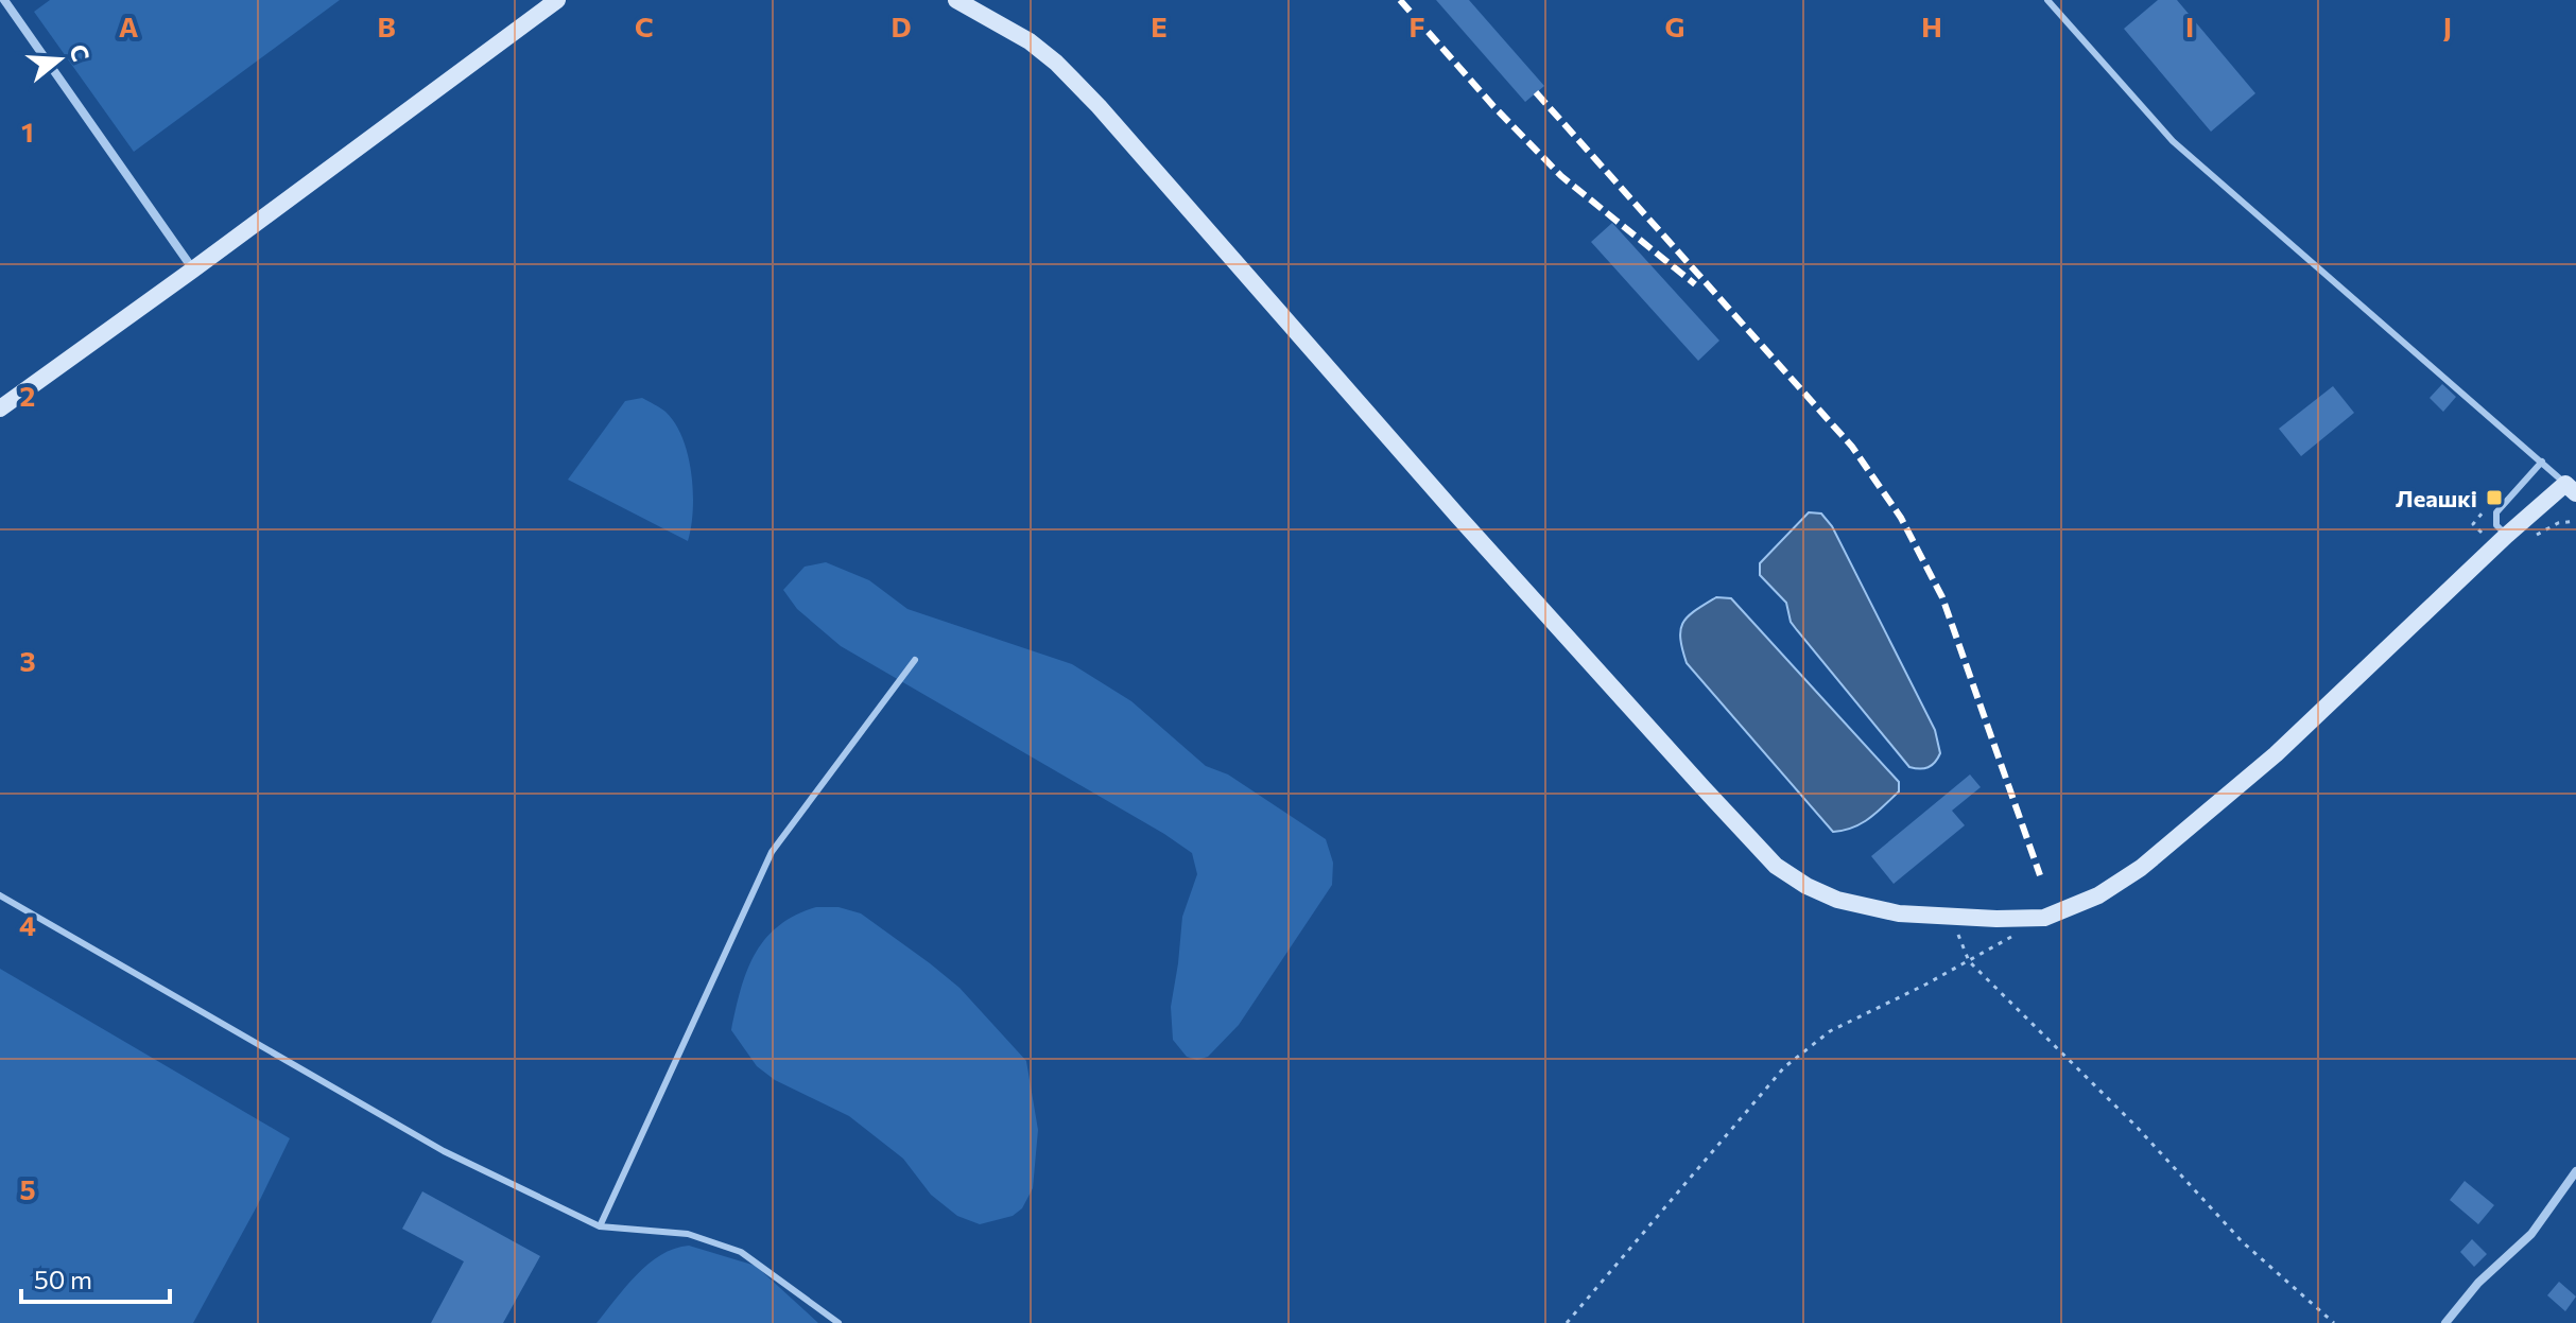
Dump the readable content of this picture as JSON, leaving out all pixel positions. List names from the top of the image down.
{
  "places": {
    "transit": ["Леашкі"]
  },
  "scale_bar": "50 m",
  "north": "right",
  "grid": {
    "columns": [
      "A",
      "B",
      "C",
      "D",
      "E",
      "F",
      "G",
      "H",
      "I",
      "J"
    ],
    "rows": [
      "1",
      "2",
      "3",
      "4",
      "5"
    ]
  }
}
